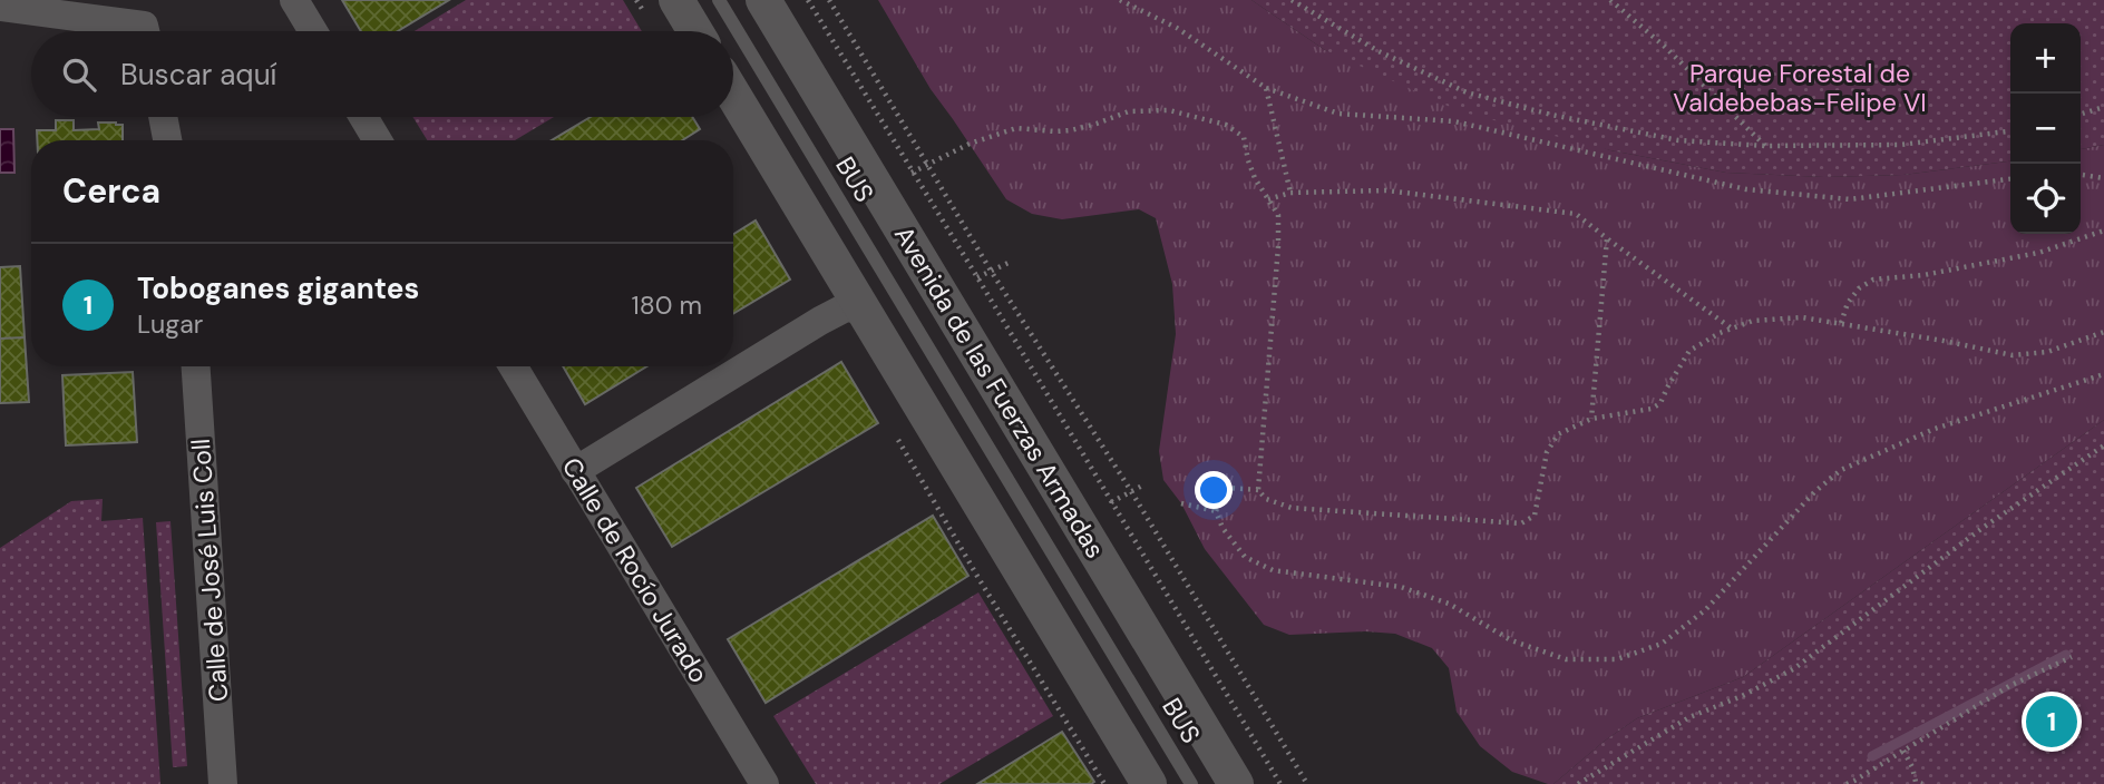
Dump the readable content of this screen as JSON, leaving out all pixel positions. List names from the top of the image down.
{
  "streets": {
    "street": ["Avenida de las Fuerzas Armadas", "Calle de José Luis Coll", "Calle de Rocío Jurado"],
    "lane": ["BUS"]
  },
  "parks": ["Parque Forestal de Valdebebas-Felipe VI"],
  "page": {
    "map_buttons": ["+", "−"],
    "search": "Buscar aquí",
    "heading": "Cerca",
    "list": [
      {
        "mark": "1",
        "name": "Toboganes gigantes",
        "note": "Lugar",
        "value": "180 m"
      }
    ],
    "pins": "1"
  }
}
